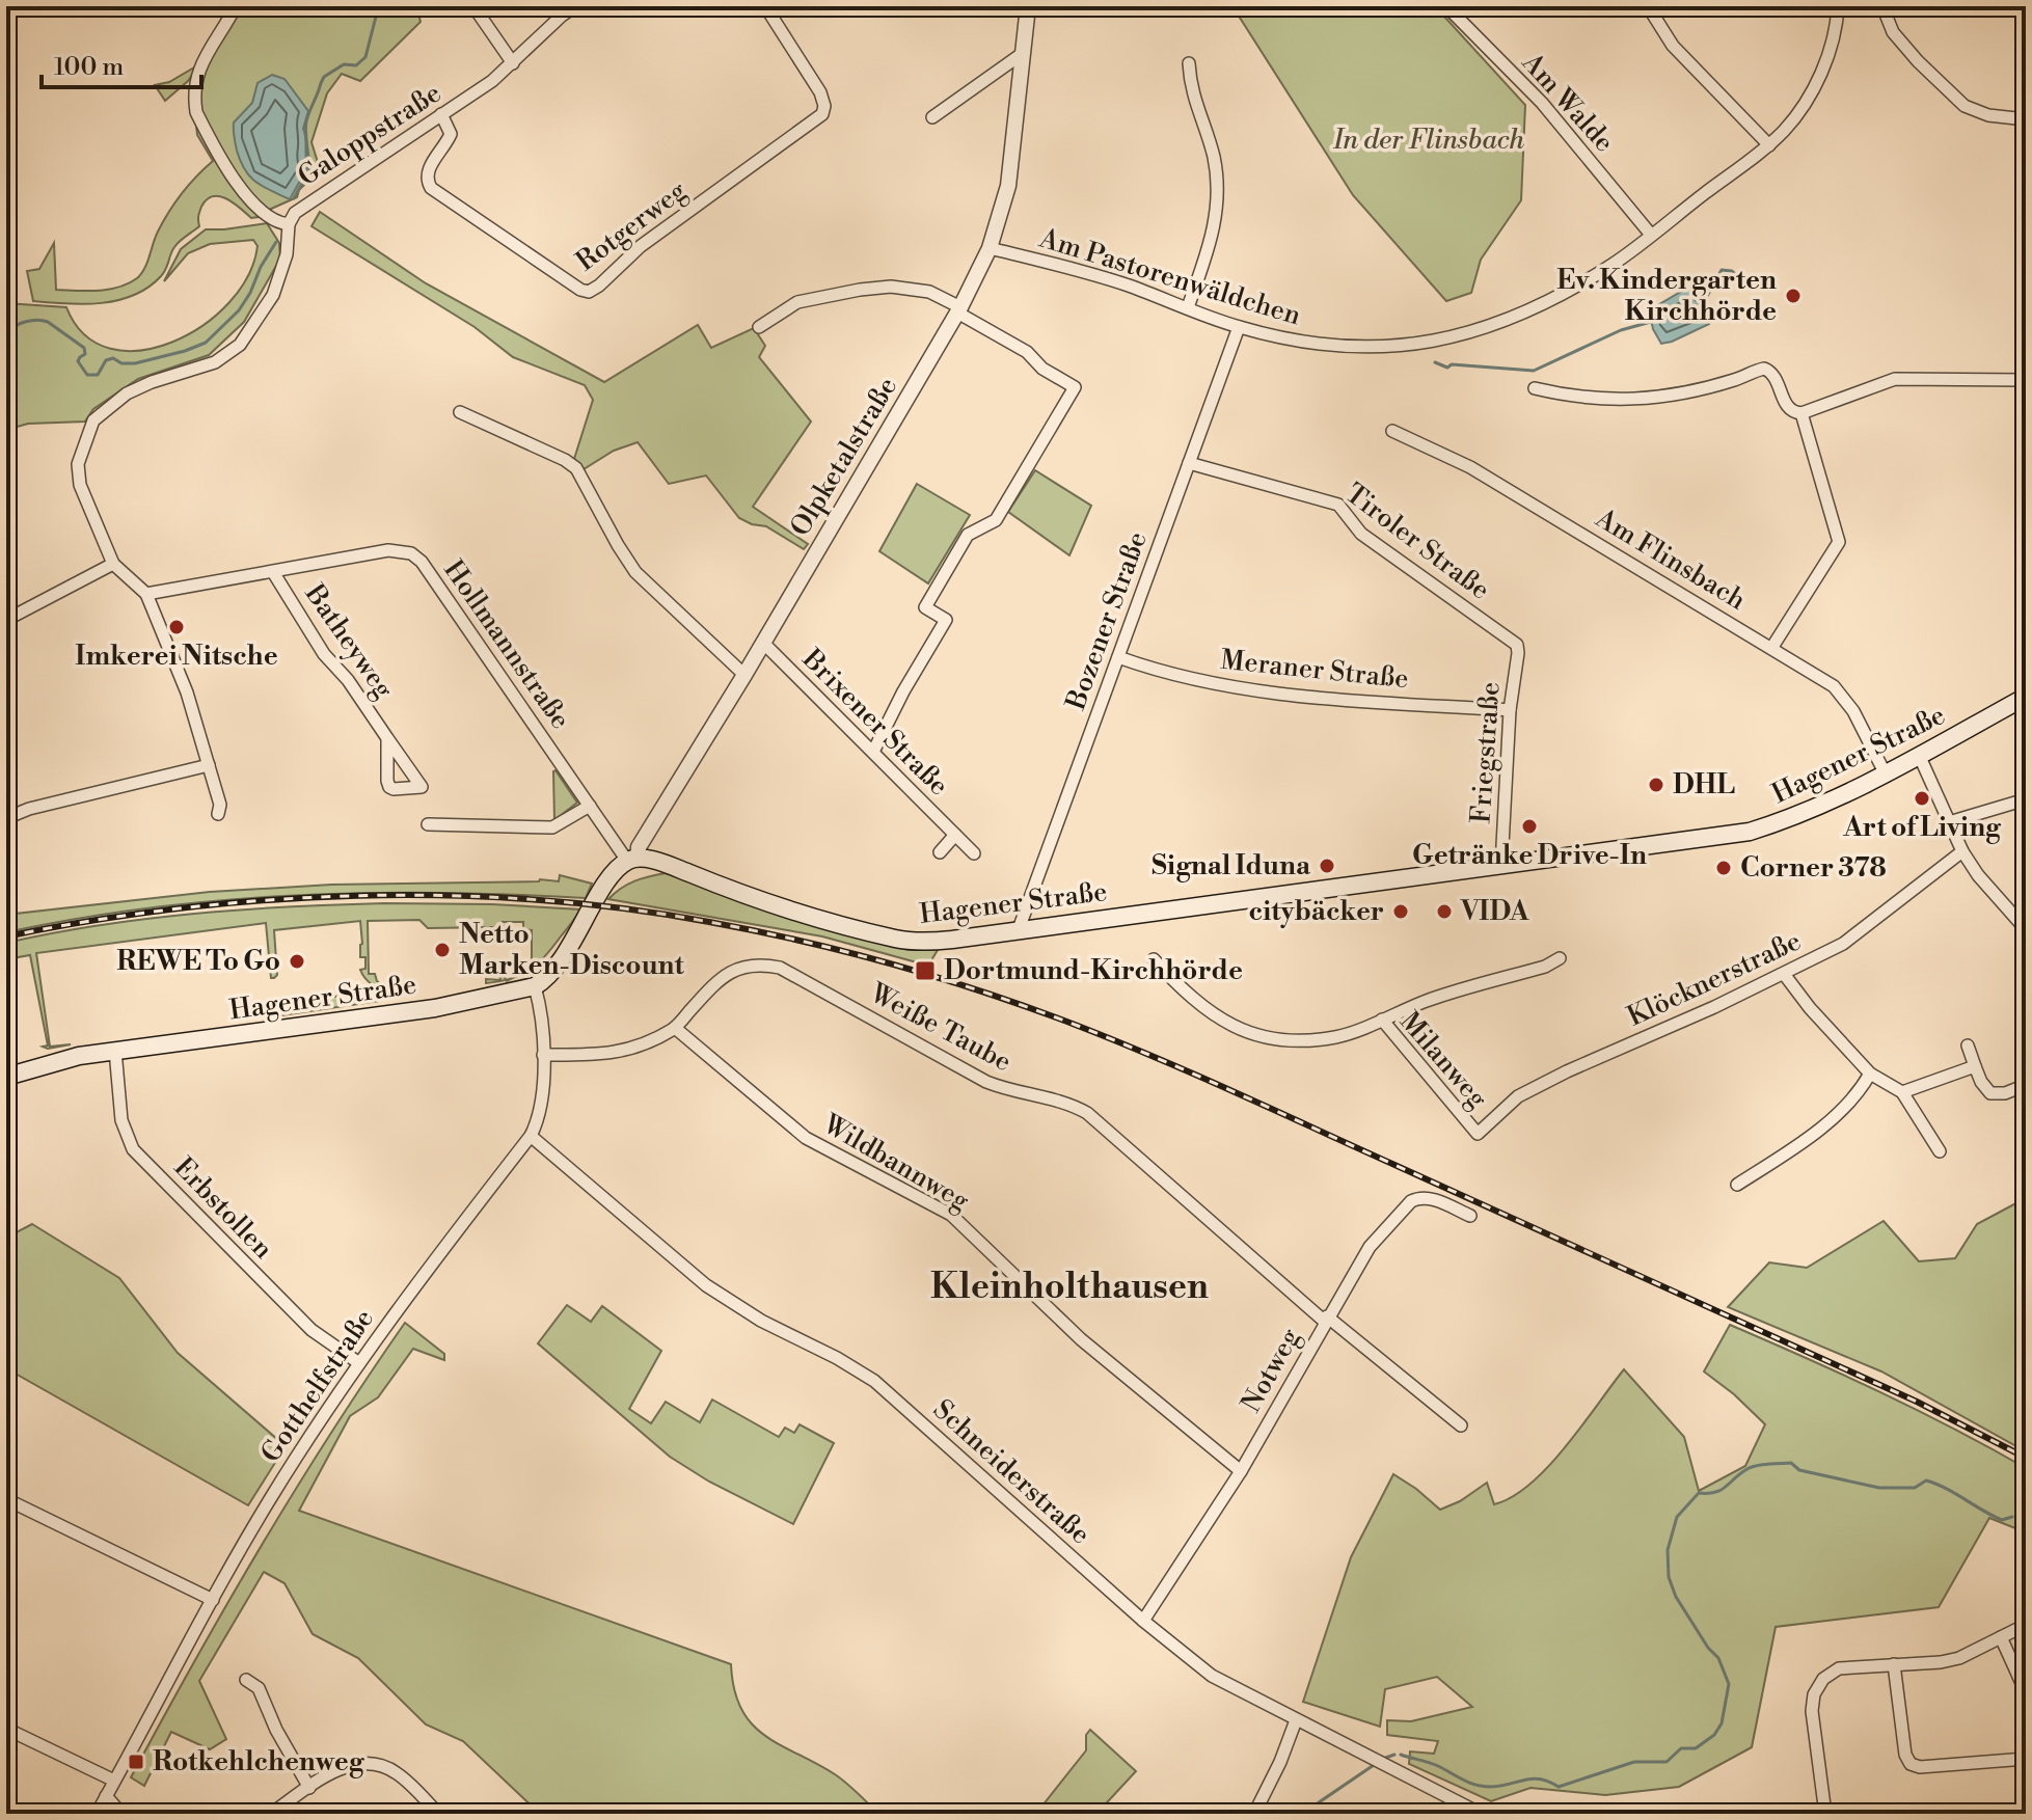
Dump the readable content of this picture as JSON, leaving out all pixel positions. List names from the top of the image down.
{
  "streets": {
    "main road": ["Hagener Straße"],
    "street": [
      "Am Walde",
      "Galoppstraße",
      "Rotgerweg",
      "Am Pastorenwäldchen",
      "Olpketalstraße",
      "Tiroler Straße",
      "Am Flinsbach",
      "Bozener Straße",
      "Batheyweg",
      "Hollmannstraße",
      "Meraner Straße",
      "Brixener Straße",
      "Friegstraße",
      "Klöcknerstraße",
      "Weiße Taube",
      "Milanweg",
      "Wildbannweg",
      "Erbstollen",
      "Notweg",
      "Gotthelfstraße",
      "Schneiderstraße"
    ]
  },
  "crossings": [
    ["Am Walde", "Am Pastorenwäldchen"],
    ["Galoppstraße", "Rotgerweg"],
    ["Am Pastorenwäldchen", "Olpketalstraße"],
    ["Am Pastorenwäldchen", "Bozener Straße"],
    ["Olpketalstraße", "Hollmannstraße"],
    ["Olpketalstraße", "Brixener Straße"],
    ["Olpketalstraße", "Hagener Straße"],
    ["Tiroler Straße", "Bozener Straße"],
    ["Tiroler Straße", "Friegstraße"],
    ["Am Flinsbach", "Hagener Straße"],
    ["Bozener Straße", "Meraner Straße"],
    ["Bozener Straße", "Hagener Straße"],
    ["Batheyweg", "Hollmannstraße"],
    ["Hollmannstraße", "Hagener Straße"],
    ["Meraner Straße", "Friegstraße"],
    ["Friegstraße", "Hagener Straße"],
    ["Hagener Straße", "Erbstollen"],
    ["Hagener Straße", "Gotthelfstraße"],
    ["Klöcknerstraße", "Milanweg"],
    ["Weiße Taube", "Wildbannweg"],
    ["Weiße Taube", "Notweg"],
    ["Weiße Taube", "Gotthelfstraße"],
    ["Wildbannweg", "Notweg"],
    ["Erbstollen", "Gotthelfstraße"],
    ["Notweg", "Schneiderstraße"],
    ["Gotthelfstraße", "Schneiderstraße"]
  ],
  "districts": ["Kleinholthausen"],
  "parks": ["In der Flinsbach"],
  "places": {
    "other": [
      "Ev. Kindergarten Kirchhörde",
      "Imkerei Nitsche",
      "DHL",
      "Art of Living",
      "Getränke Drive-In",
      "Signal Iduna",
      "Corner 378",
      "citybäcker",
      "VIDA",
      "Netto Marken-Discount",
      "REWE To Go"
    ],
    "transit": ["Dortmund-Kirchhörde", "Rotkehlchenweg"]
  },
  "scale_bar": "100 m"
}
